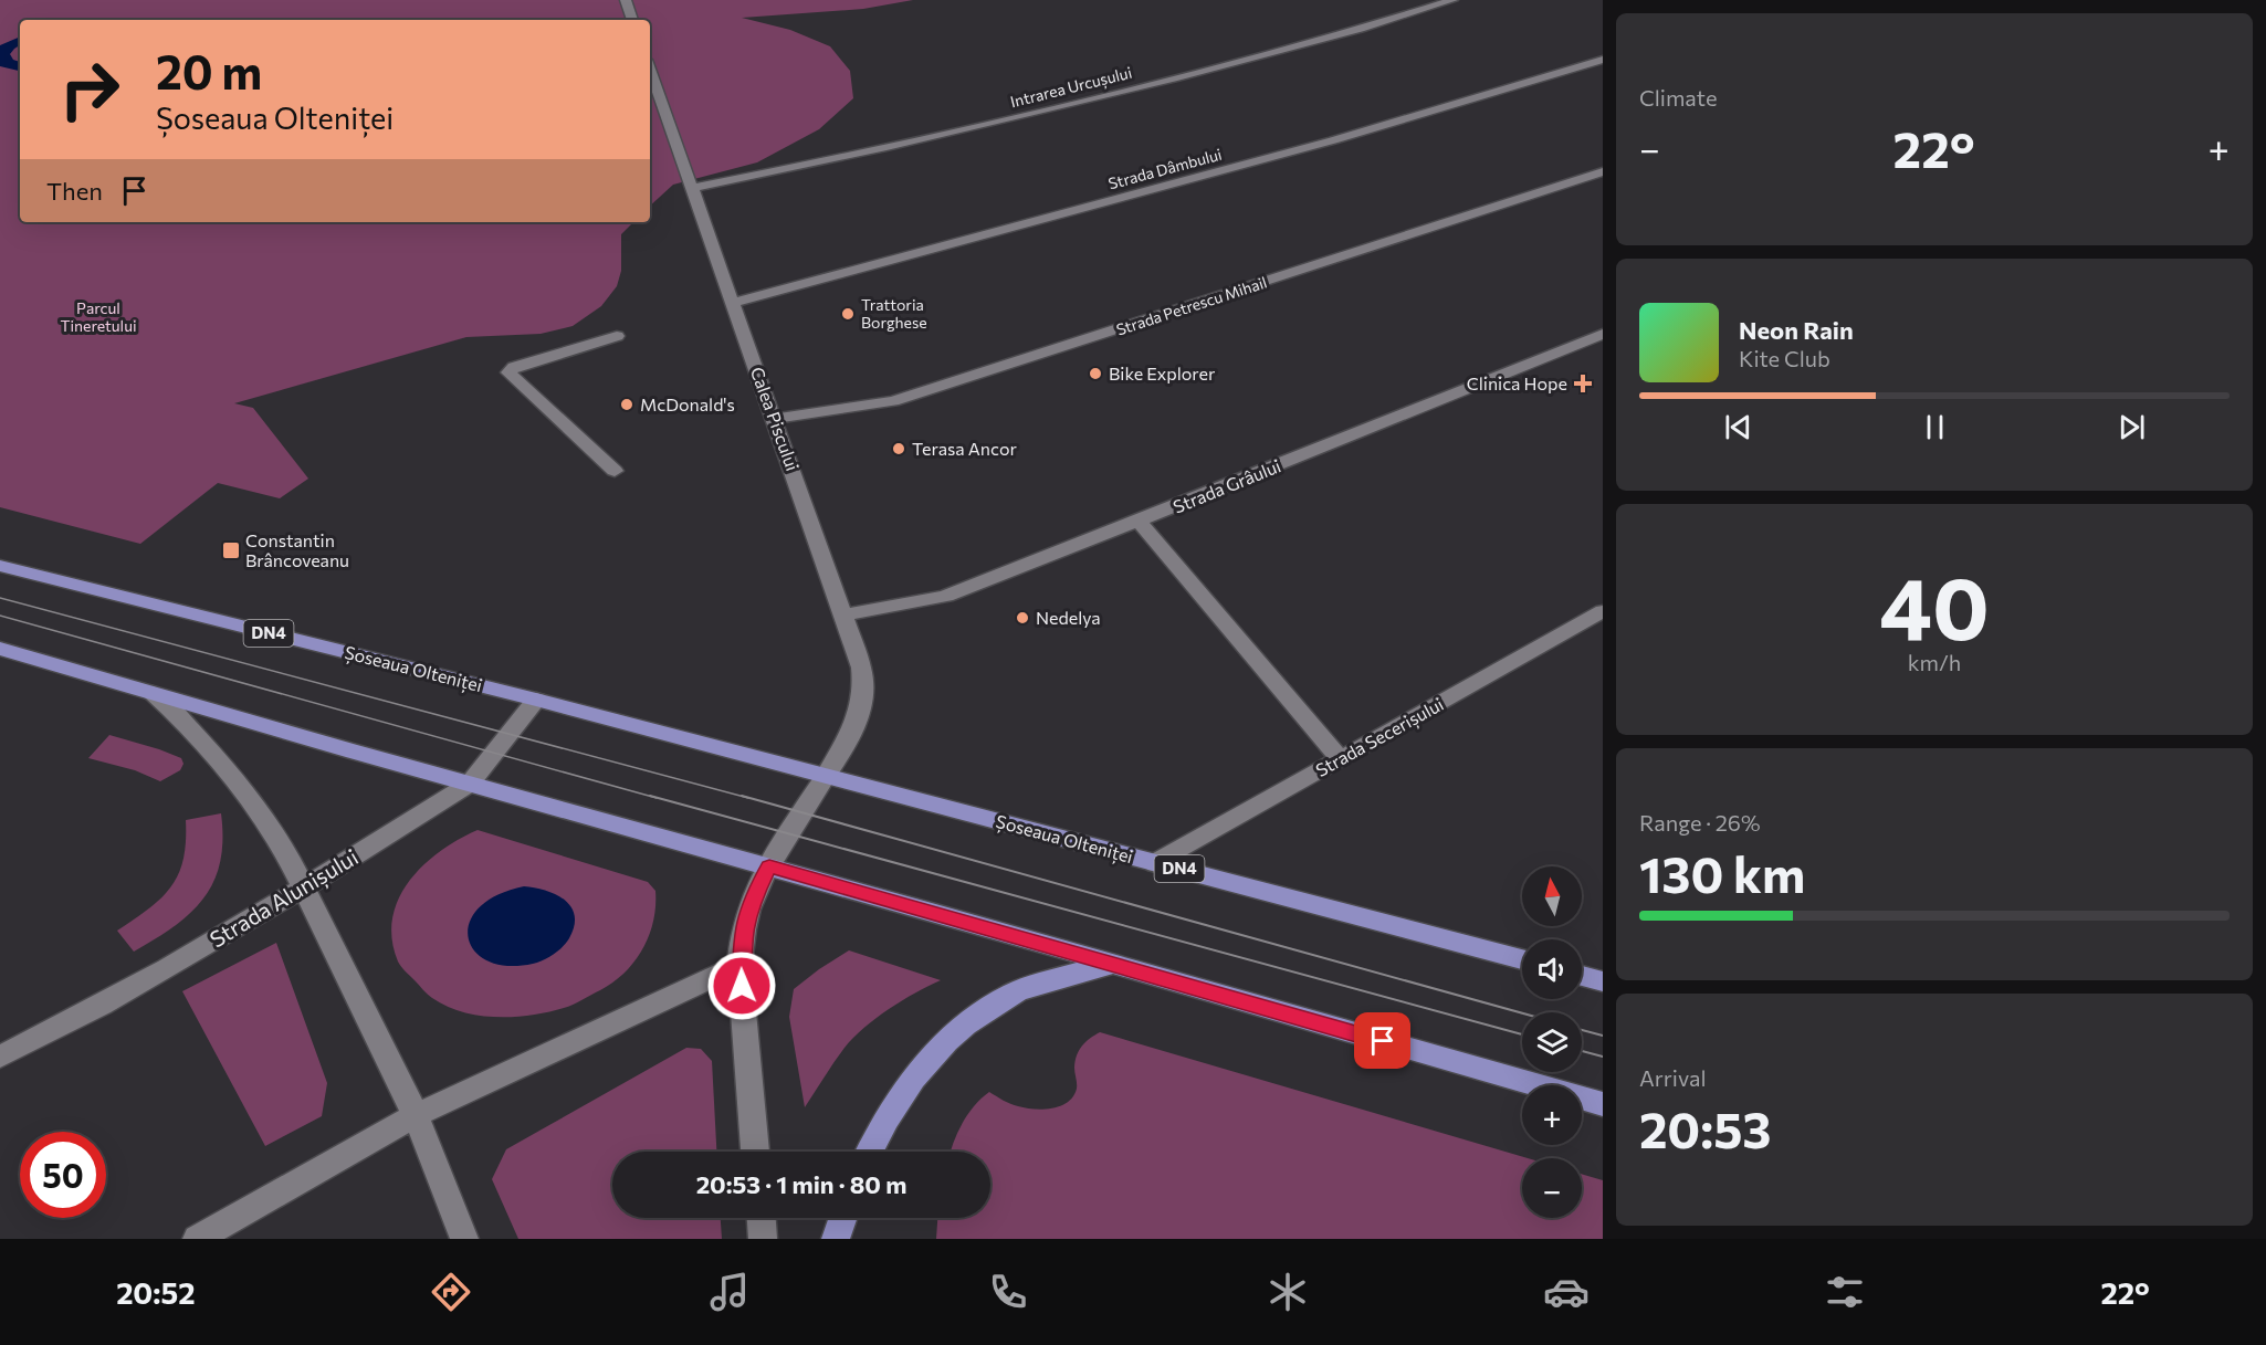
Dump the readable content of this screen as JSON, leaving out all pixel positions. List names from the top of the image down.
{
  "streets": {
    "main road": ["DN4", "Șoseaua Olteniței"],
    "street": [
      "Intrarea Urcușului",
      "Strada Dâmbului",
      "Strada Petrescu Mihail",
      "Calea Piscului",
      "Strada Grâului",
      "Strada Secerișului",
      "Strada Alunișului"
    ]
  },
  "crossings": [
    ["Intrarea Urcușului", "Calea Piscului"],
    ["Strada Dâmbului", "Calea Piscului"],
    ["Strada Petrescu Mihail", "Calea Piscului"],
    ["Calea Piscului", "Strada Grâului"],
    ["Calea Piscului", "Șoseaua Olteniței"],
    ["Șoseaua Olteniței", "Strada Secerișului"],
    ["Șoseaua Olteniței", "Strada Alunișului"]
  ],
  "parks": ["Parcul Tineretului"],
  "places": {
    "other": [
      "Trattoria Borghese",
      "Bike Explorer",
      "McDonald's",
      "Terasa Ancor",
      "Nedelya"
    ],
    "health": ["Clinica Hope"],
    "transit": ["Constantin Brâncoveanu"]
  },
  "north": "top",
  "page": {
    "tile": [
      "Climate",
      ["40", "km/h"],
      ["Range · 26%", "130 km"],
      ["Arrival", "20:53"]
    ],
    "turn": ["20 m", "Șoseaua Olteniței"],
    "heat": ["−", "22°", "+"],
    "then": "Then",
    "song": ["Neon Rain", "Kite Club"],
    "map_buttons": ["+", "−"],
    "limit": "50",
    "trip": "20:53 · 1 min · 80 m",
    "tabs": ["20:52", "22°"]
  }
}
